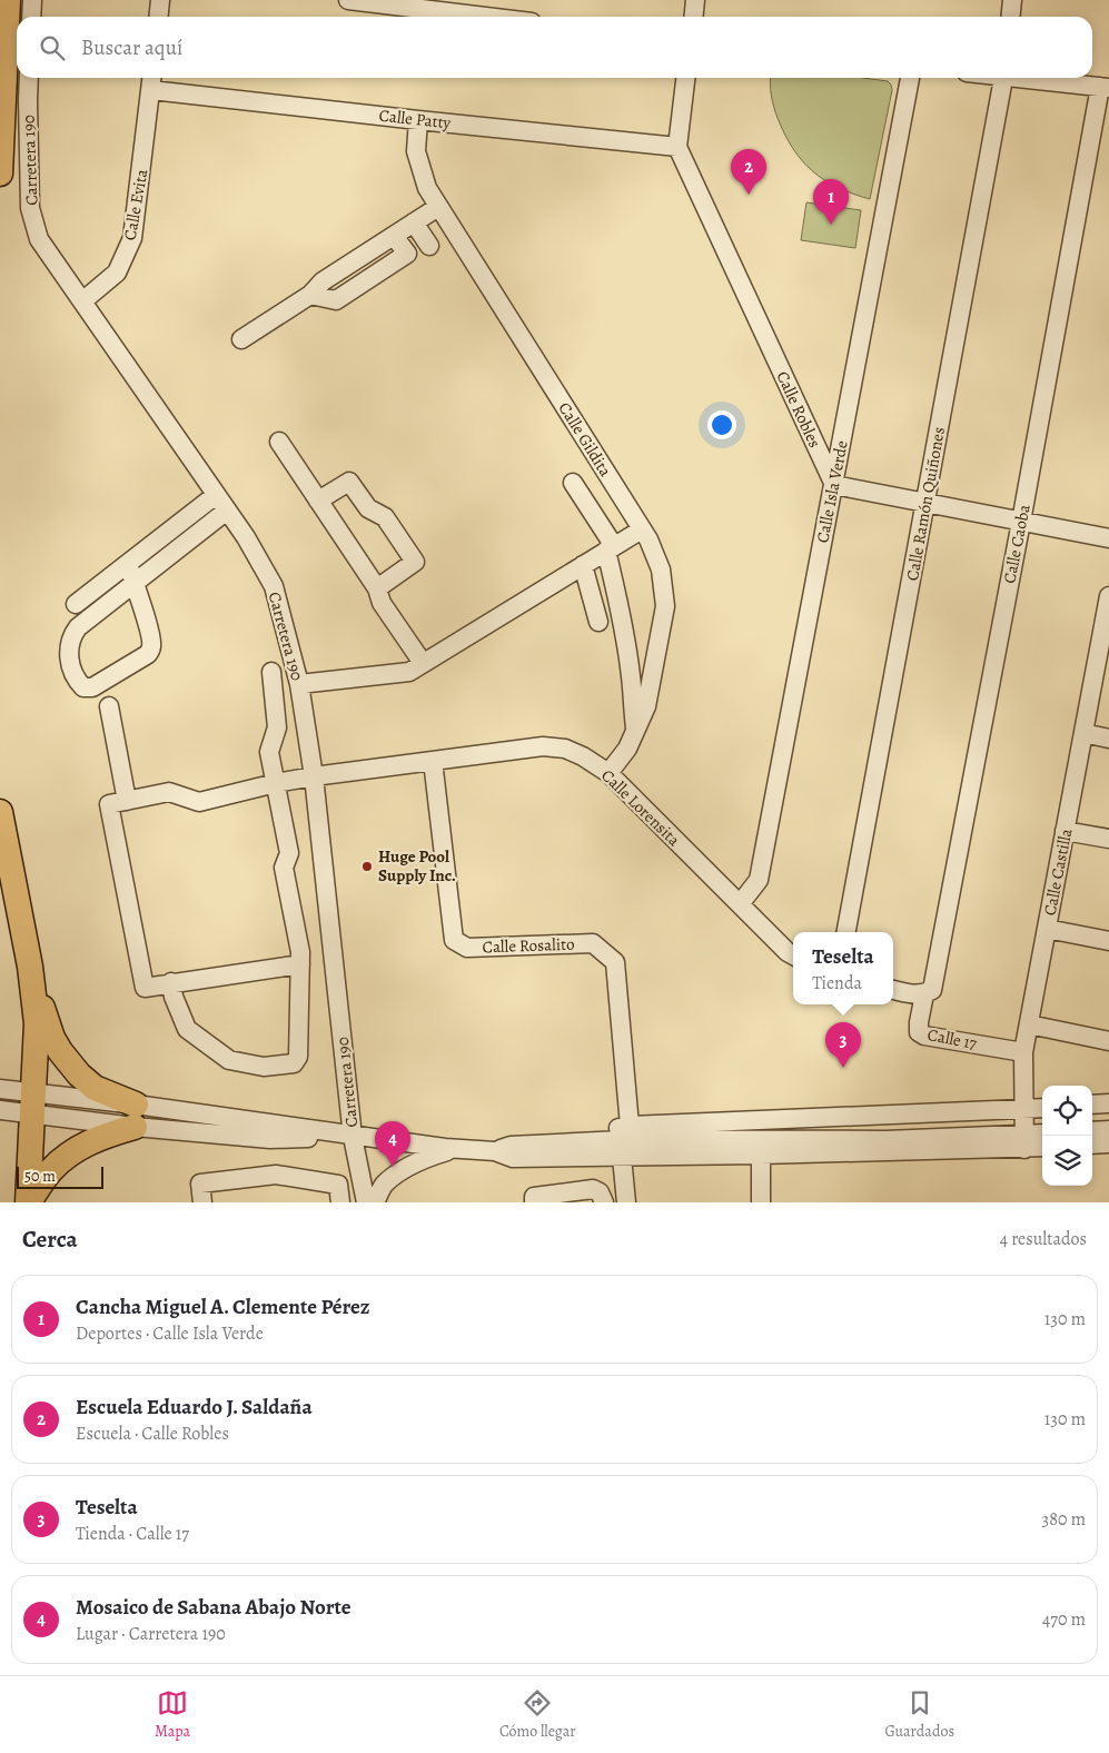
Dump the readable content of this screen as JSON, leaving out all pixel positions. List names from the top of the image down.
{
  "streets": {
    "street": [
      "Calle Patty",
      "Carretera 190",
      "Calle Evita",
      "Calle Robles",
      "Calle Gildita",
      "Calle Isla Verde",
      "Calle Ramón Quiñones",
      "Calle Caoba",
      "Calle Lorensita",
      "Calle Castilla",
      "Calle Rosalito",
      "Calle 17"
    ]
  },
  "crossings": [
    ["Calle Patty", "Calle Evita"],
    ["Calle Patty", "Calle Robles"],
    ["Calle Patty", "Calle Gildita"],
    ["Carretera 190", "Calle Evita"],
    ["Carretera 190", "Calle Lorensita"],
    ["Calle Robles", "Calle Isla Verde"],
    ["Calle Gildita", "Calle Lorensita"],
    ["Calle Isla Verde", "Calle Lorensita"],
    ["Calle Caoba", "Calle 17"],
    ["Calle Lorensita", "Calle Rosalito"],
    ["Calle Castilla", "Calle 17"]
  ],
  "places": ["Huge Pool Supply Inc."],
  "scale_bar": "50 m",
  "page": {
    "search": "Buscar aquí",
    "pins": [
      "2",
      "1",
      "3",
      "4"
    ],
    "popup": ["Teselta", "Tienda"],
    "scale": "50 m",
    "heading": ["Cerca", "4 resultados"],
    "list": [
      {
        "mark": "1",
        "name": "Cancha Miguel A. Clemente Pérez",
        "note": "Deportes · Calle Isla Verde",
        "value": "130 m"
      },
      {
        "mark": "2",
        "name": "Escuela Eduardo J. Saldaña",
        "note": "Escuela · Calle Robles",
        "value": "130 m"
      },
      {
        "mark": "3",
        "name": "Teselta",
        "note": "Tienda · Calle 17",
        "value": "380 m"
      },
      {
        "mark": "4",
        "name": "Mosaico de Sabana Abajo Norte",
        "note": "Lugar · Carretera 190",
        "value": "470 m"
      }
    ],
    "nav": ["Mapa", "Cómo llegar", "Guardados"]
  }
}
